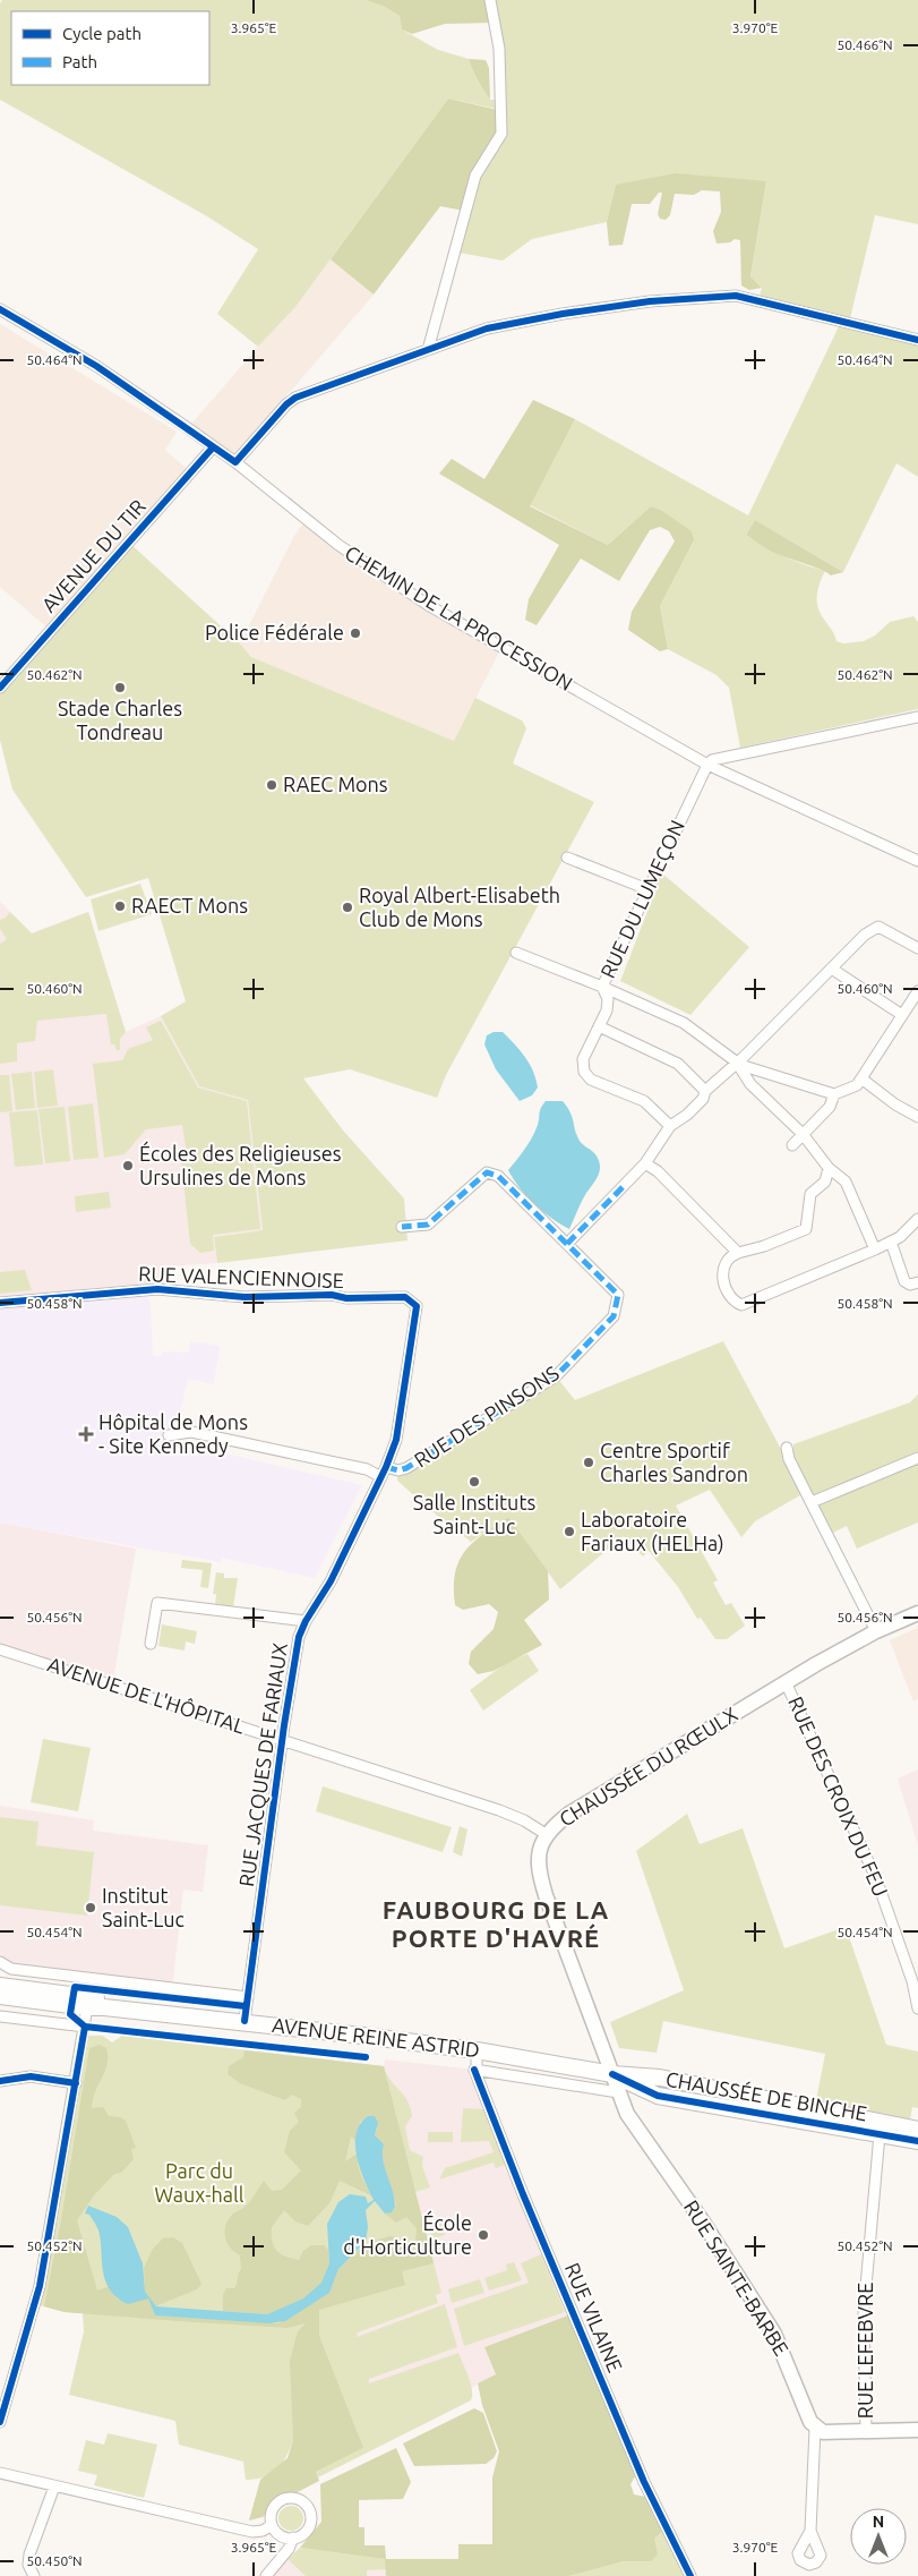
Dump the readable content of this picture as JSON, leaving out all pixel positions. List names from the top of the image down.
{
  "streets": {
    "main road": [
      "CHAUSSÉE DU RŒULX",
      "AVENUE REINE ASTRID",
      "CHAUSSÉE DE BINCHE",
      "RUE SAINTE-BARBE"
    ],
    "street": [
      "AVENUE DU TIR",
      "CHEMIN DE LA PROCESSION",
      "RUE DU LUMEÇON",
      "RUE VALENCIENNOISE",
      "RUE DES PINSONS",
      "AVENUE DE L'HÔPITAL",
      "RUE JACQUES DE FARIAUX",
      "RUE DES CROIX DU FEU",
      "RUE VILAINE",
      "RUE LEFEBVRE"
    ]
  },
  "crossings": [
    ["AVENUE DU TIR", "CHEMIN DE LA PROCESSION"],
    ["CHEMIN DE LA PROCESSION", "RUE DU LUMEÇON"],
    ["RUE VALENCIENNOISE", "RUE JACQUES DE FARIAUX"],
    ["RUE DES PINSONS", "RUE JACQUES DE FARIAUX"],
    ["AVENUE DE L'HÔPITAL", "RUE JACQUES DE FARIAUX"],
    ["AVENUE DE L'HÔPITAL", "CHAUSSÉE DU RŒULX"],
    ["RUE JACQUES DE FARIAUX", "AVENUE REINE ASTRID"],
    ["CHAUSSÉE DU RŒULX", "RUE DES CROIX DU FEU"],
    ["CHAUSSÉE DU RŒULX", "AVENUE REINE ASTRID"],
    ["CHAUSSÉE DU RŒULX", "CHAUSSÉE DE BINCHE"],
    ["CHAUSSÉE DU RŒULX", "RUE SAINTE-BARBE"],
    ["AVENUE REINE ASTRID", "CHAUSSÉE DE BINCHE"],
    ["AVENUE REINE ASTRID", "RUE SAINTE-BARBE"],
    ["AVENUE REINE ASTRID", "RUE VILAINE"],
    ["CHAUSSÉE DE BINCHE", "RUE SAINTE-BARBE"],
    ["CHAUSSÉE DE BINCHE", "RUE LEFEBVRE"]
  ],
  "districts": ["FAUBOURG DE LA PORTE D'HAVRÉ"],
  "parks": ["Parc du Waux-hall"],
  "places": {
    "other": [
      "Police Fédérale",
      "Stade Charles Tondreau",
      "RAEC Mons",
      "RAECT Mons",
      "Royal Albert-Elisabeth Club de Mons",
      "Écoles des Religieuses Ursulines de Mons",
      "Centre Sportif Charles Sandron",
      "Salle Instituts Saint-Luc",
      "Laboratoire Fariaux (HELHa)",
      "Institut Saint-Luc",
      "École d'Horticulture"
    ],
    "health": ["Hôpital de Mons - Site Kennedy"]
  },
  "legend": ["Cycle path", "Path"],
  "north": "top",
  "coordinates": [
    "3.965°E",
    "3.970°E",
    "50.466°N",
    "50.464°N",
    "50.462°N",
    "50.460°N",
    "50.458°N",
    "50.456°N",
    "50.454°N",
    "50.452°N",
    "50.450°N"
  ]
}
